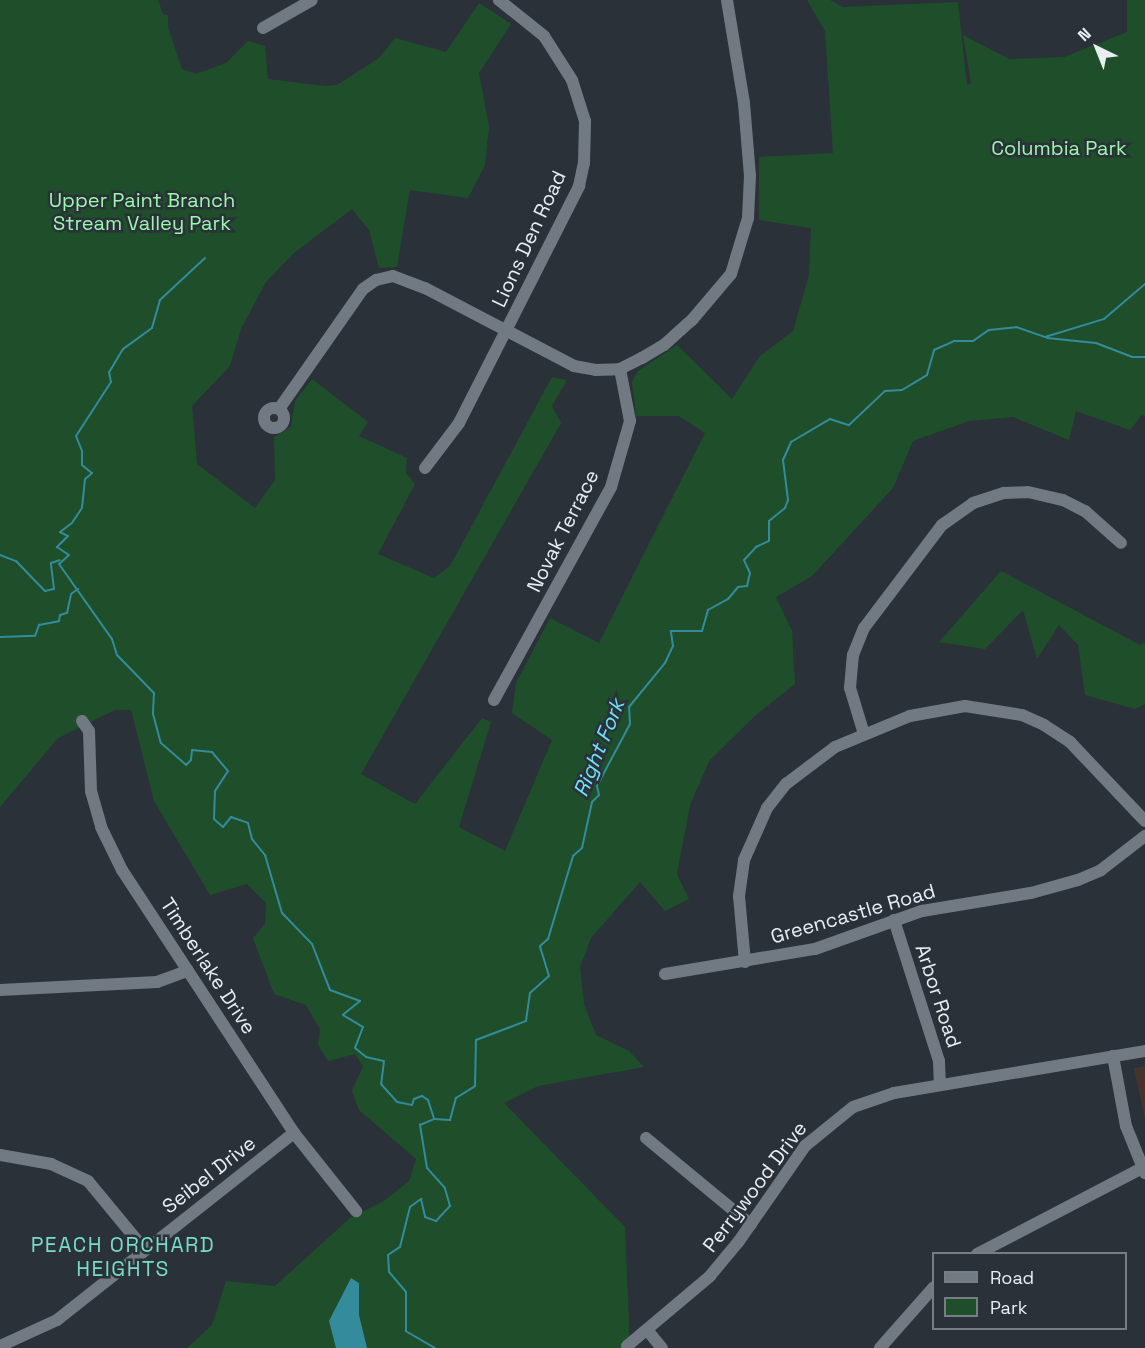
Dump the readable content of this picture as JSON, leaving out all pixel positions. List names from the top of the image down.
{
  "streets": {
    "street": [
      "Lions Den Road",
      "Novak Terrace",
      "Greencastle Road",
      "Timberlake Drive",
      "Arbor Road",
      "Seibel Drive",
      "Perrywood Drive"
    ]
  },
  "crossings": [
    ["Greencastle Road", "Arbor Road"],
    ["Timberlake Drive", "Seibel Drive"],
    ["Arbor Road", "Perrywood Drive"]
  ],
  "districts": ["PEACH ORCHARD HEIGHTS"],
  "water": ["Right Fork"],
  "parks": ["Columbia Park", "Upper Paint Branch Stream Valley Park"],
  "legend": ["Road", "Park"],
  "north": "top left"
}
